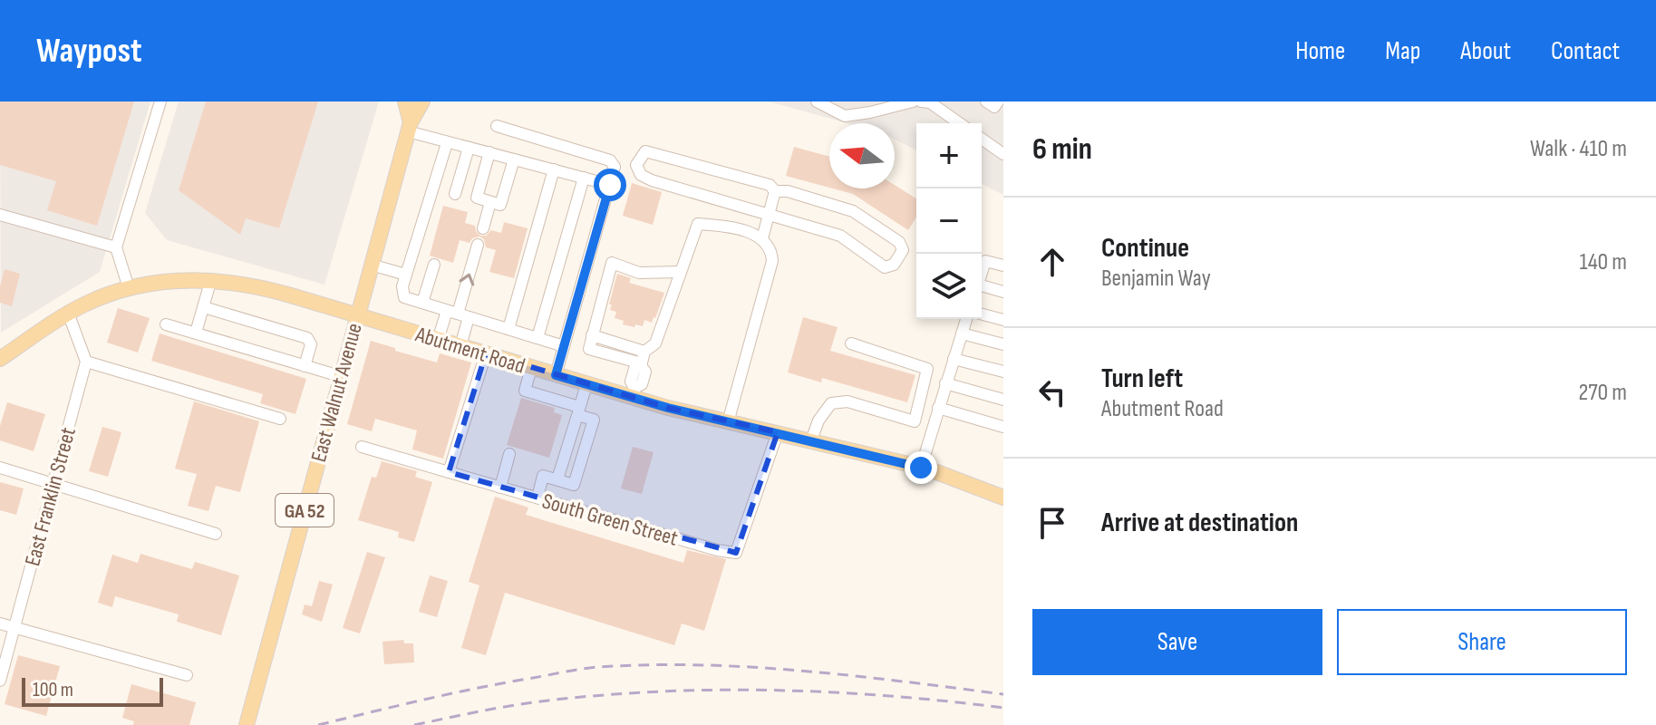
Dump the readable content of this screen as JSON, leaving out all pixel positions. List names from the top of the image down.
{
  "streets": {
    "main road": ["Abutment Road", "East Walnut Avenue", "GA 52"],
    "street": ["East Franklin Street", "South Green Street"]
  },
  "crossings": [
    ["Abutment Road", "East Walnut Avenue"],
    ["Abutment Road", "South Green Street"]
  ],
  "scale_bar": "100 m",
  "north": "left",
  "page": {
    "header": "Waypost",
    "nav": [
      "Home",
      "Map",
      "About",
      "Contact"
    ],
    "heading": ["6 min", "Walk · 410 m"],
    "map_buttons": ["+", "−"],
    "list": [
      ["Continue", "Benjamin Way", "140 m"],
      ["Turn left", "Abutment Road", "270 m"],
      "Arrive at destination"
    ],
    "buttons": ["Save", "Share"],
    "scale": "100 m"
  }
}
